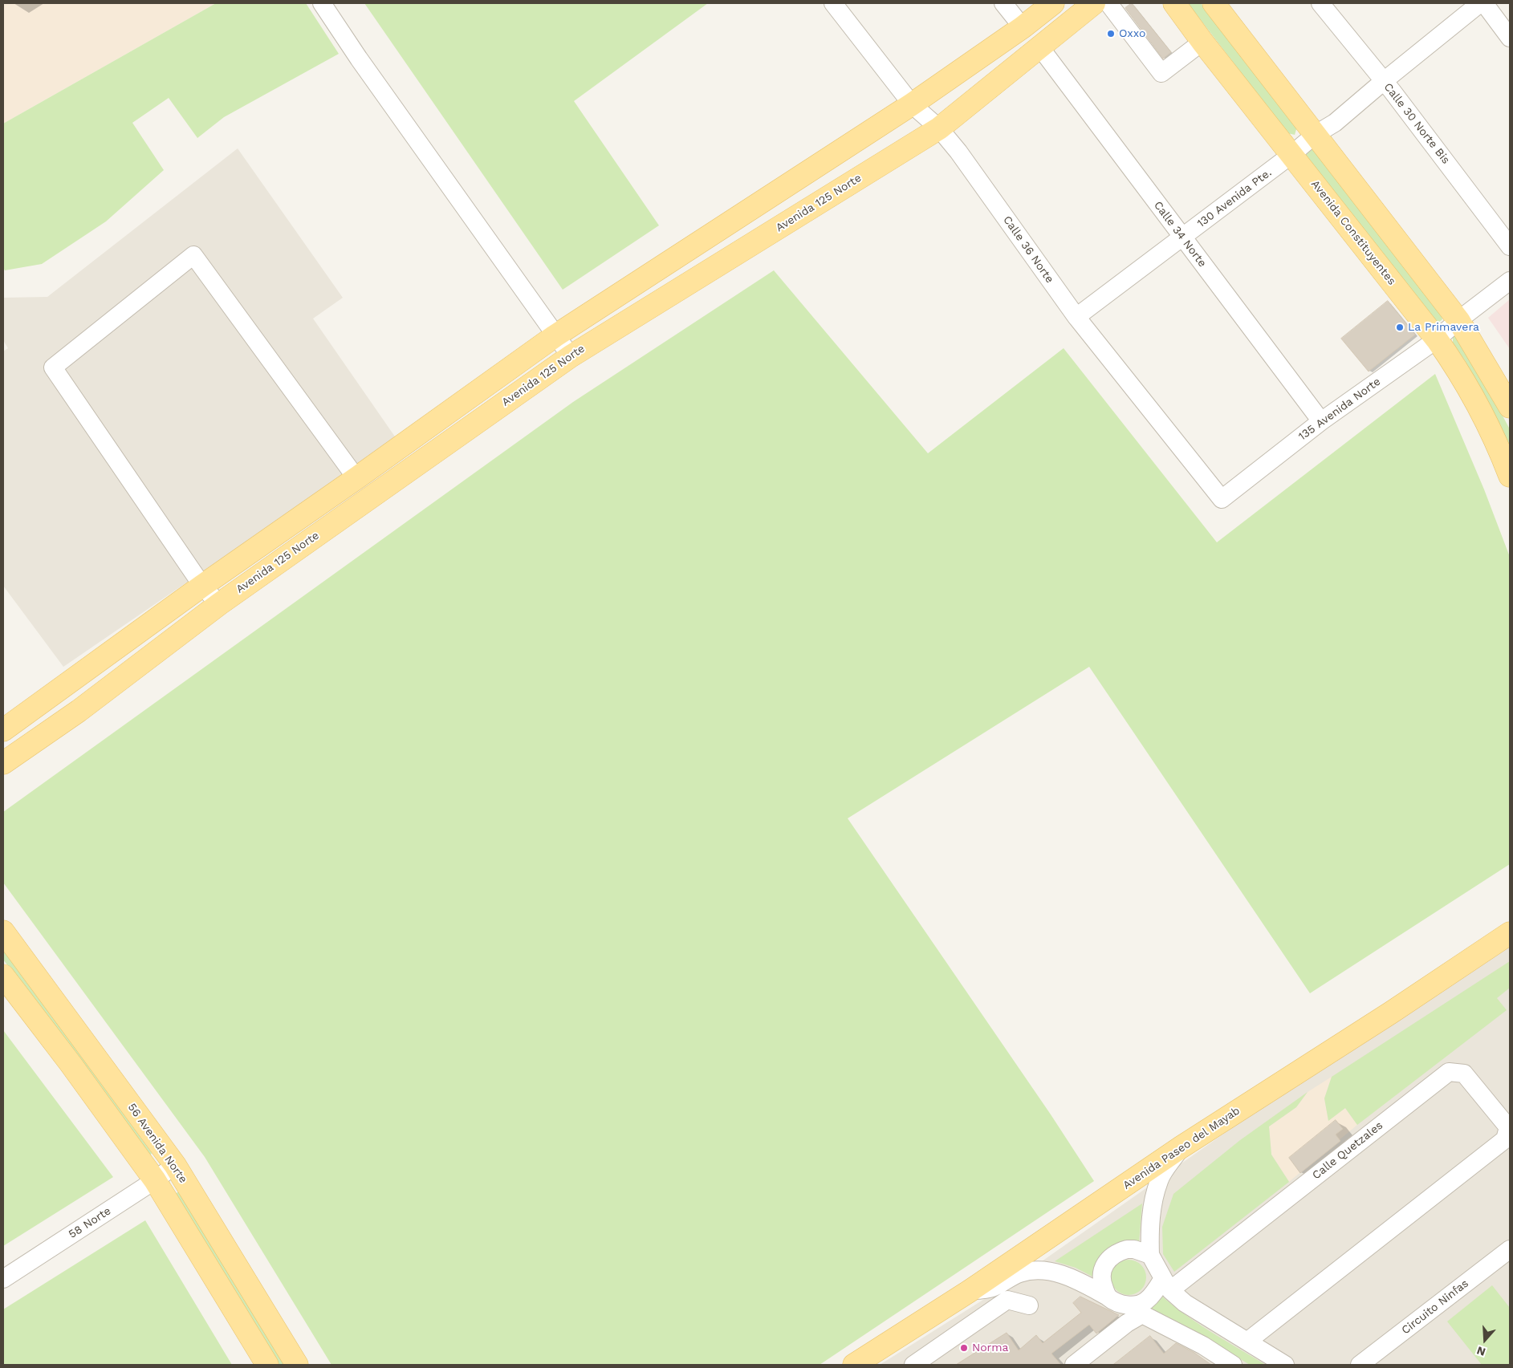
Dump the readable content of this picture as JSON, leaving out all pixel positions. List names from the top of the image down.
{
  "streets": {
    "main road": [
      "Avenida 125 Norte",
      "Avenida Constituyentes",
      "56 Avenida Norte",
      "Avenida Paseo del Mayab"
    ],
    "street": [
      "Calle 30 Norte Bis",
      "130 Avenida Pte.",
      "Calle 34 Norte",
      "Calle 36 Norte",
      "135 Avenida Norte",
      "Calle Quetzales",
      "58 Norte",
      "Circuito Ninfas"
    ]
  },
  "crossings": [
    ["Calle 30 Norte Bis", "130 Avenida Pte."],
    ["130 Avenida Pte.", "Avenida Constituyentes"],
    ["130 Avenida Pte.", "Calle 34 Norte"],
    ["130 Avenida Pte.", "Calle 36 Norte"],
    ["Avenida 125 Norte", "Calle 34 Norte"],
    ["Avenida 125 Norte", "Calle 36 Norte"],
    ["Avenida Constituyentes", "135 Avenida Norte"],
    ["Calle 34 Norte", "135 Avenida Norte"],
    ["Calle 36 Norte", "135 Avenida Norte"],
    ["56 Avenida Norte", "58 Norte"]
  ],
  "places": ["Oxxo", "La Primavera", "Norma"],
  "north": "bottom"
}
